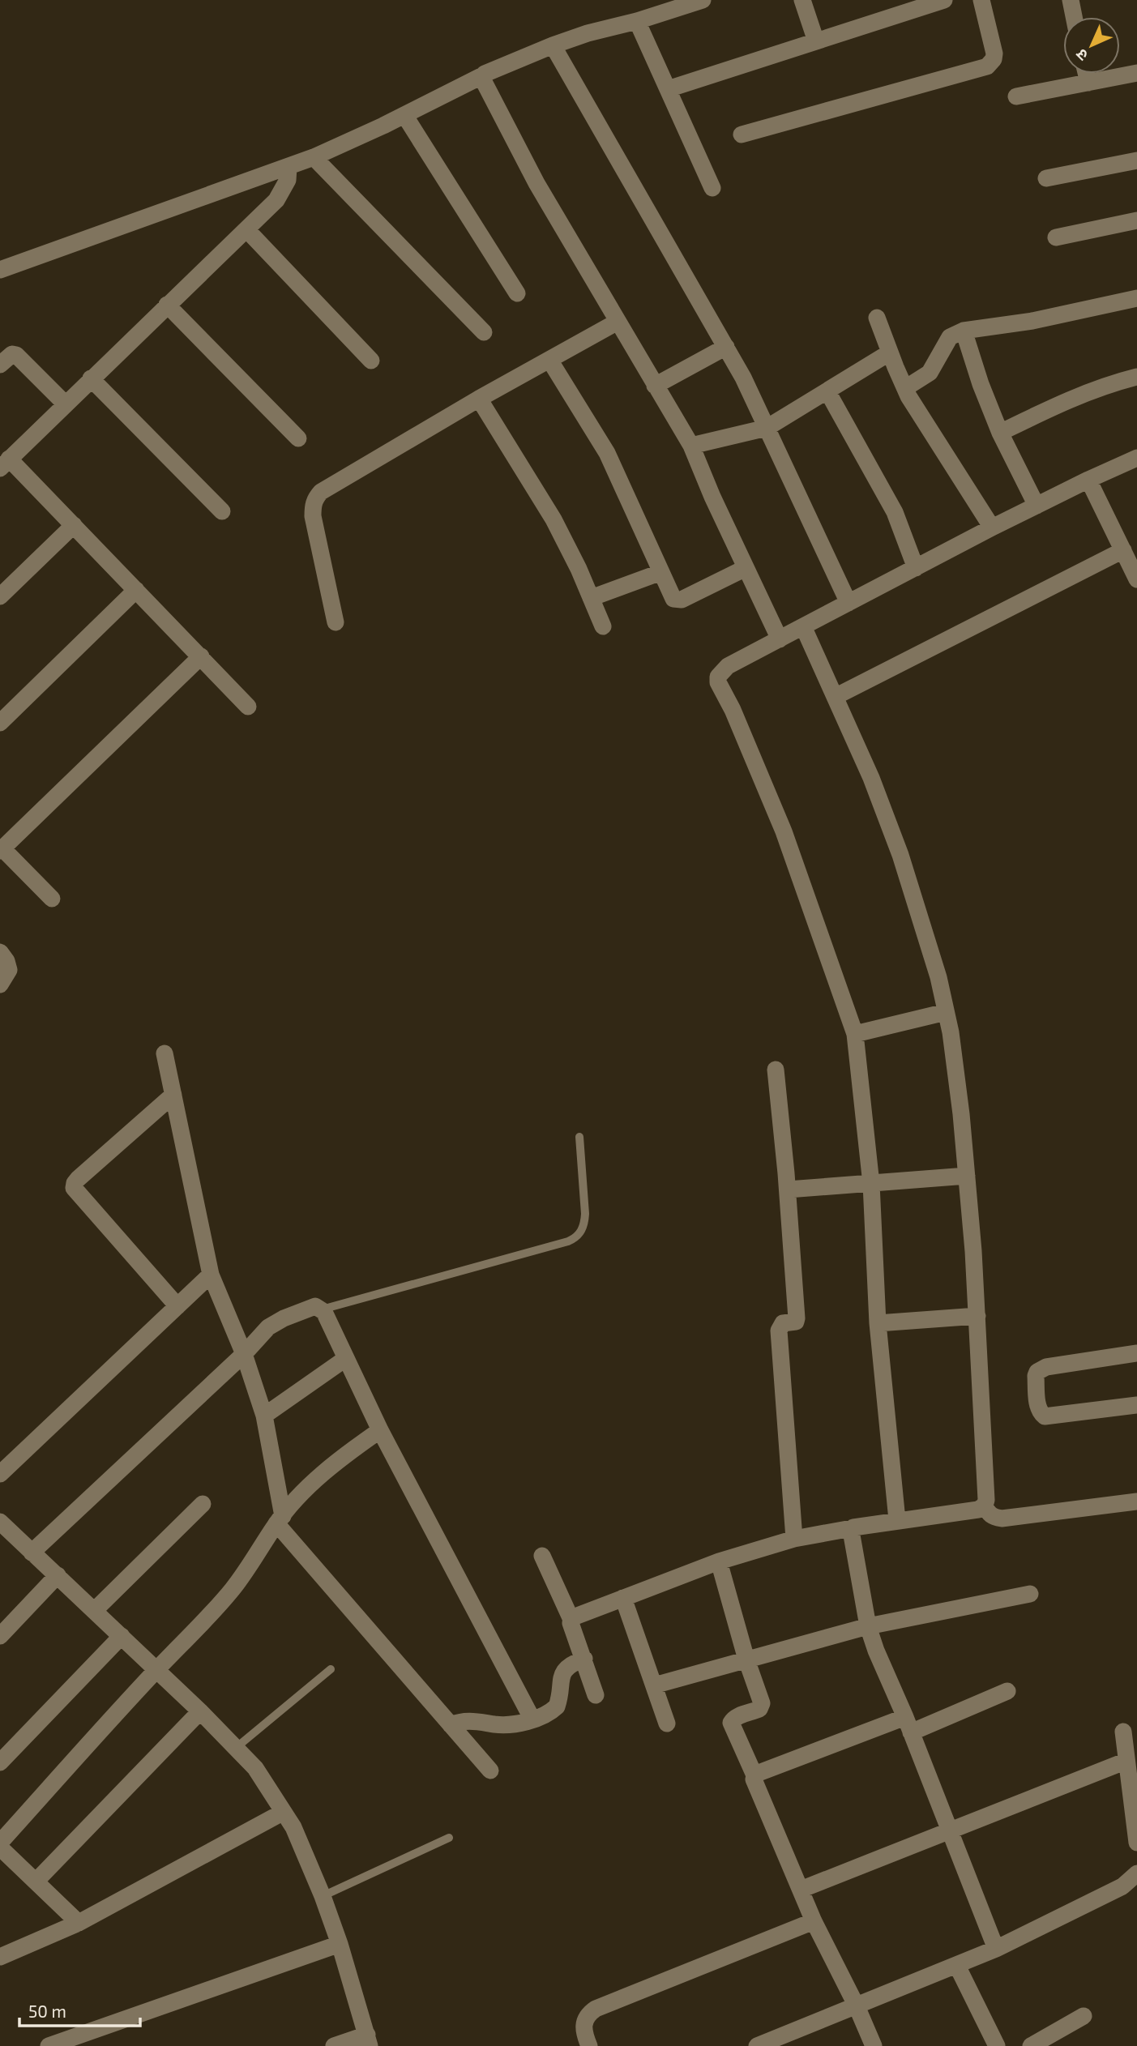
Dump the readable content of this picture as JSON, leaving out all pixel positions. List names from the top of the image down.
{
  "scale_bar": "50 m",
  "north": "bottom left"
}
